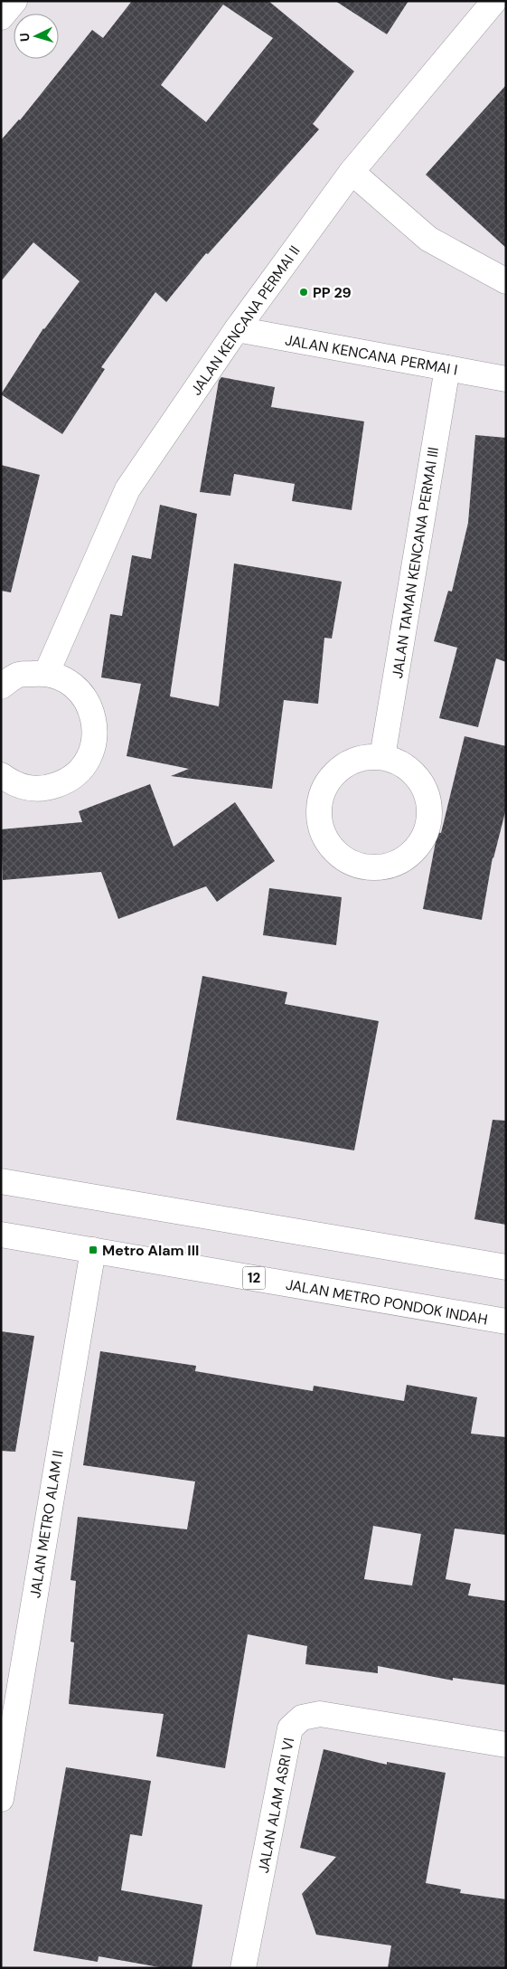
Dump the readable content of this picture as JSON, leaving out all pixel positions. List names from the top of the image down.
{
  "streets": {
    "main road": [
      "JALAN KENCANA PERMAI II",
      "JALAN KENCANA PERMAI I",
      "JALAN TAMAN KENCANA PERMAI III",
      "12",
      "JALAN METRO PONDOK INDAH",
      "JALAN METRO ALAM II",
      "JALAN ALAM ASRI VI"
    ]
  },
  "crossings": [
    ["JALAN KENCANA PERMAI II", "JALAN KENCANA PERMAI I"],
    ["JALAN KENCANA PERMAI I", "JALAN TAMAN KENCANA PERMAI III"],
    ["JALAN METRO PONDOK INDAH", "JALAN METRO ALAM II"]
  ],
  "places": {
    "other": ["PP 29"],
    "transit": ["Metro Alam III"]
  },
  "north": "left"
}
